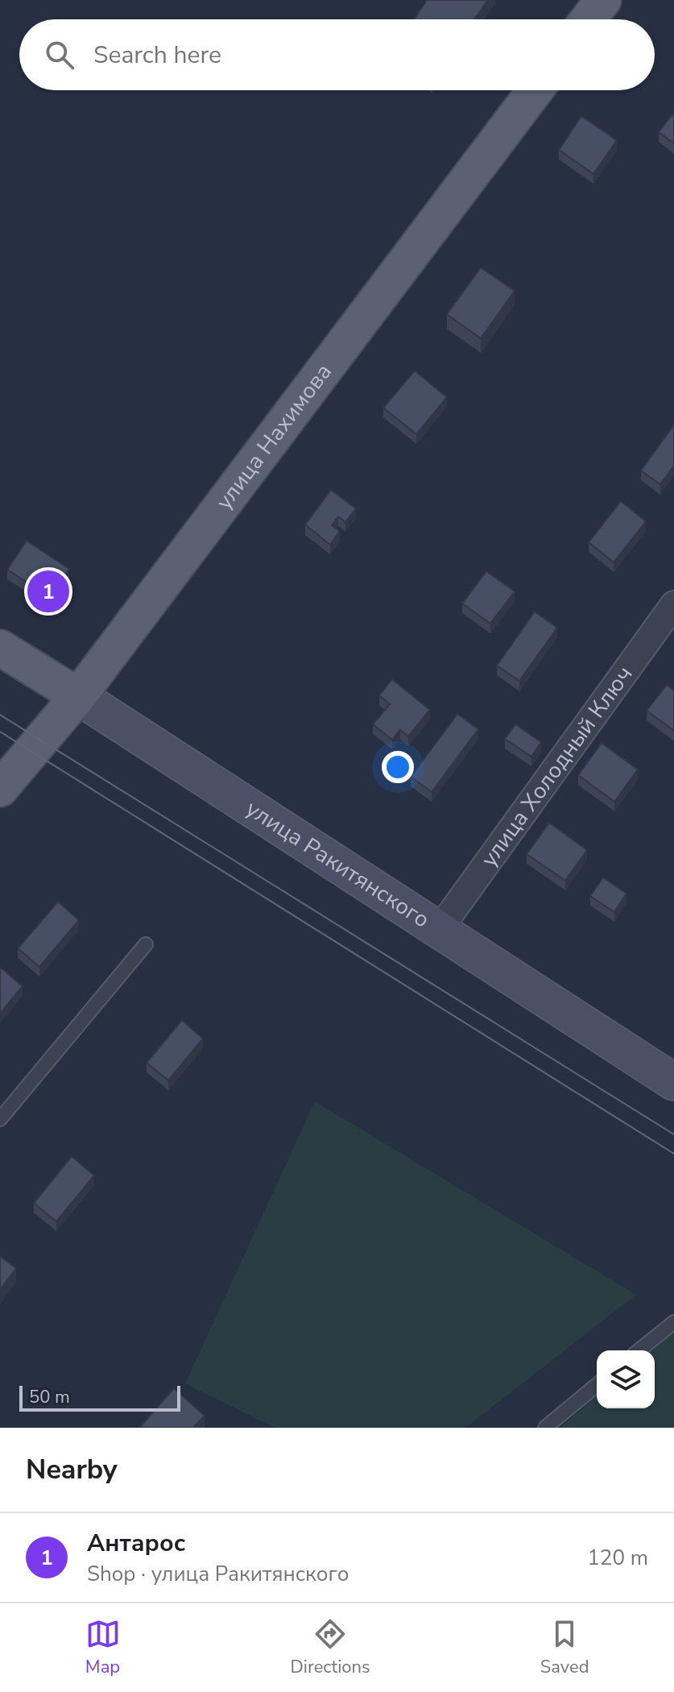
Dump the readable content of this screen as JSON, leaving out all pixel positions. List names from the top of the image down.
{
  "streets": {
    "main road": ["улица Нахимова", "улица Ракитянского"],
    "street": ["улица Холодный Ключ"]
  },
  "crossings": [
    ["улица Нахимова", "улица Ракитянского"],
    ["улица Холодный Ключ", "улица Ракитянского"]
  ],
  "scale_bar": "50 m",
  "page": {
    "search": "Search here",
    "pins": "1",
    "scale": "50 m",
    "heading": "Nearby",
    "list": [
      {
        "mark": "1",
        "name": "Антарос",
        "note": "Shop · улица Ракитянского",
        "value": "120 m"
      }
    ],
    "nav": ["Map", "Directions", "Saved"]
  }
}
